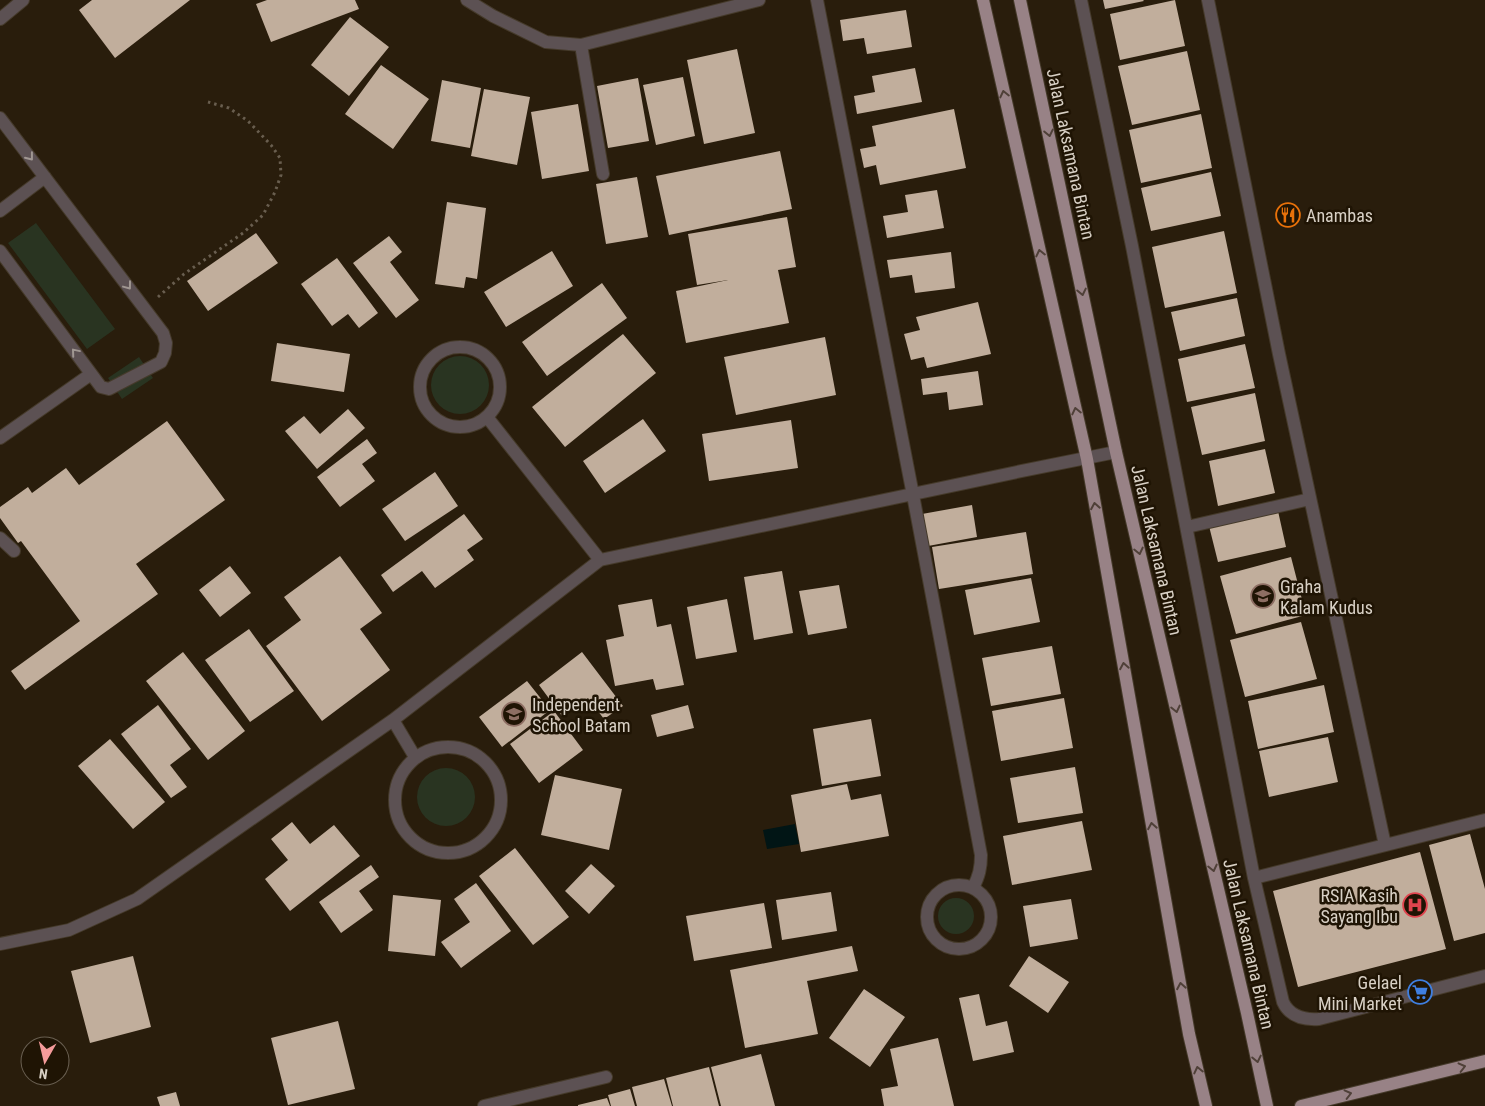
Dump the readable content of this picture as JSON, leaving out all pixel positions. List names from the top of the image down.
{
  "streets": {
    "main road": ["Jalan Laksamana Bintan"]
  },
  "places": {
    "restaurant": ["Anambas"],
    "school or university": ["Graha Kalam Kudus", "Independent School Batam"],
    "hospital": ["RSIA Kasih Sayang Ibu"],
    "supermarket": ["Gelael Mini Market"]
  },
  "north": "bottom"
}
